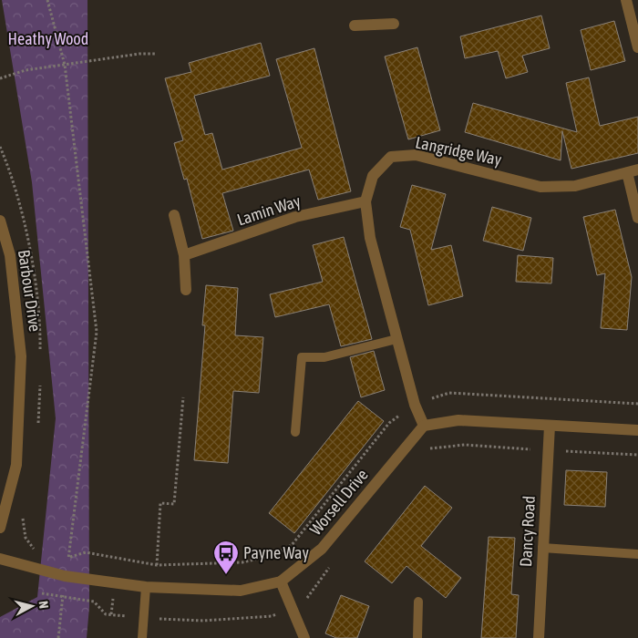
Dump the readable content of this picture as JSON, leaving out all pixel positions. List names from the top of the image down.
{
  "streets": {
    "street": [
      "Langridge Way",
      "Lamin Way",
      "Barbour Drive",
      "Worsell Drive",
      "Dancy Road"
    ]
  },
  "crossings": [
    ["Langridge Way", "Lamin Way"],
    ["Langridge Way", "Worsell Drive"]
  ],
  "parks": ["Heathy Wood"],
  "places": {
    "bus stop": ["Payne Way"]
  },
  "north": "right"
}
